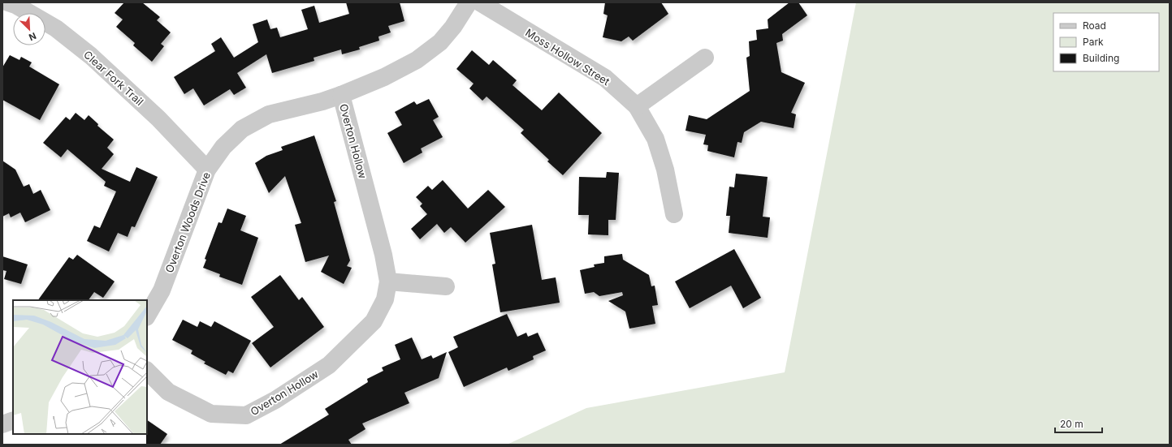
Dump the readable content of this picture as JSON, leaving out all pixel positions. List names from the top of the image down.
{
  "streets": {
    "street": [
      "Moss Hollow Street",
      "Clear Fork Trail",
      "Overton Hollow",
      "Overton Woods Drive"
    ]
  },
  "crossings": [
    ["Clear Fork Trail", "Overton Woods Drive"],
    ["Overton Hollow", "Overton Woods Drive"]
  ],
  "legend": ["Road", "Park", "Building"],
  "scale_bar": "20 m",
  "north": "bottom right"
}
